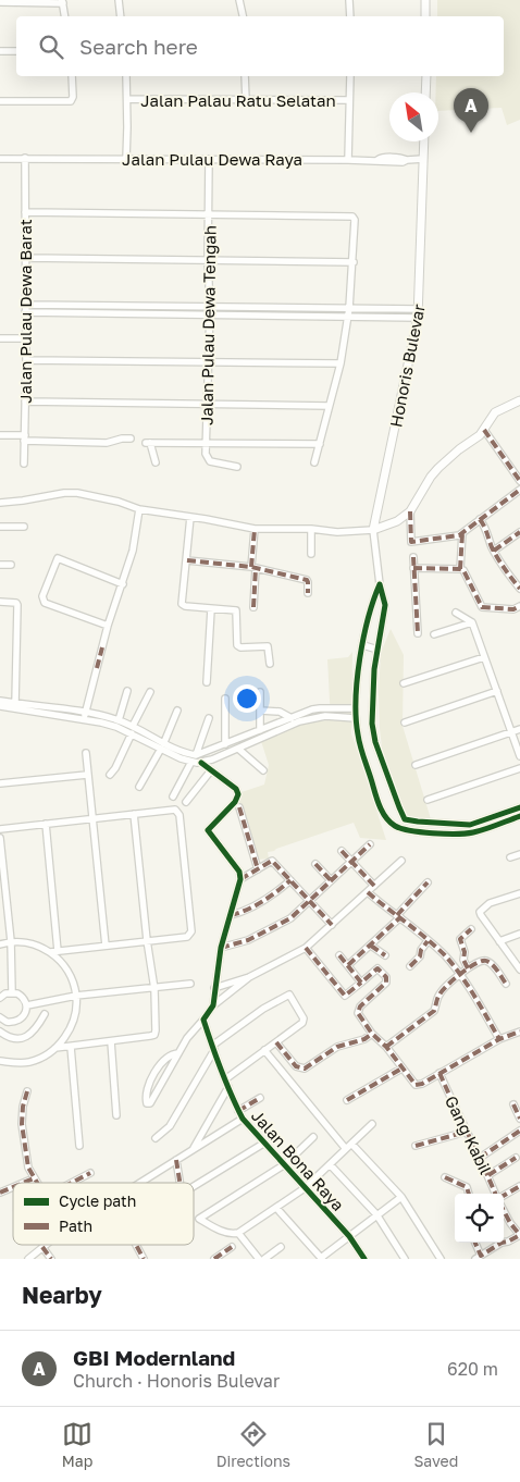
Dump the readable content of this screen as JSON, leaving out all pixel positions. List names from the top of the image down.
{
  "streets": {
    "street": [
      "Jalan Palau Ratu Selatan",
      "Jalan Pulau Dewa Raya",
      "Jalan Pulau Dewa Barat",
      "Jalan Pulau Dewa Tengah",
      "Honoris Bulevar",
      "Gang Kabil",
      "Jalan Bona Raya"
    ]
  },
  "crossings": [
    ["Jalan Pulau Dewa Raya", "Jalan Pulau Dewa Barat"],
    ["Jalan Pulau Dewa Raya", "Jalan Pulau Dewa Tengah"],
    ["Jalan Pulau Dewa Raya", "Honoris Bulevar"]
  ],
  "legend": ["Cycle path", "Path"],
  "north": "top left",
  "page": {
    "search": "Search here",
    "pins": "A",
    "heading": "Nearby",
    "list": [
      {
        "mark": "A",
        "name": "GBI Modernland",
        "note": "Church · Honoris Bulevar",
        "value": "620 m"
      }
    ],
    "nav": ["Map", "Directions", "Saved"]
  }
}
